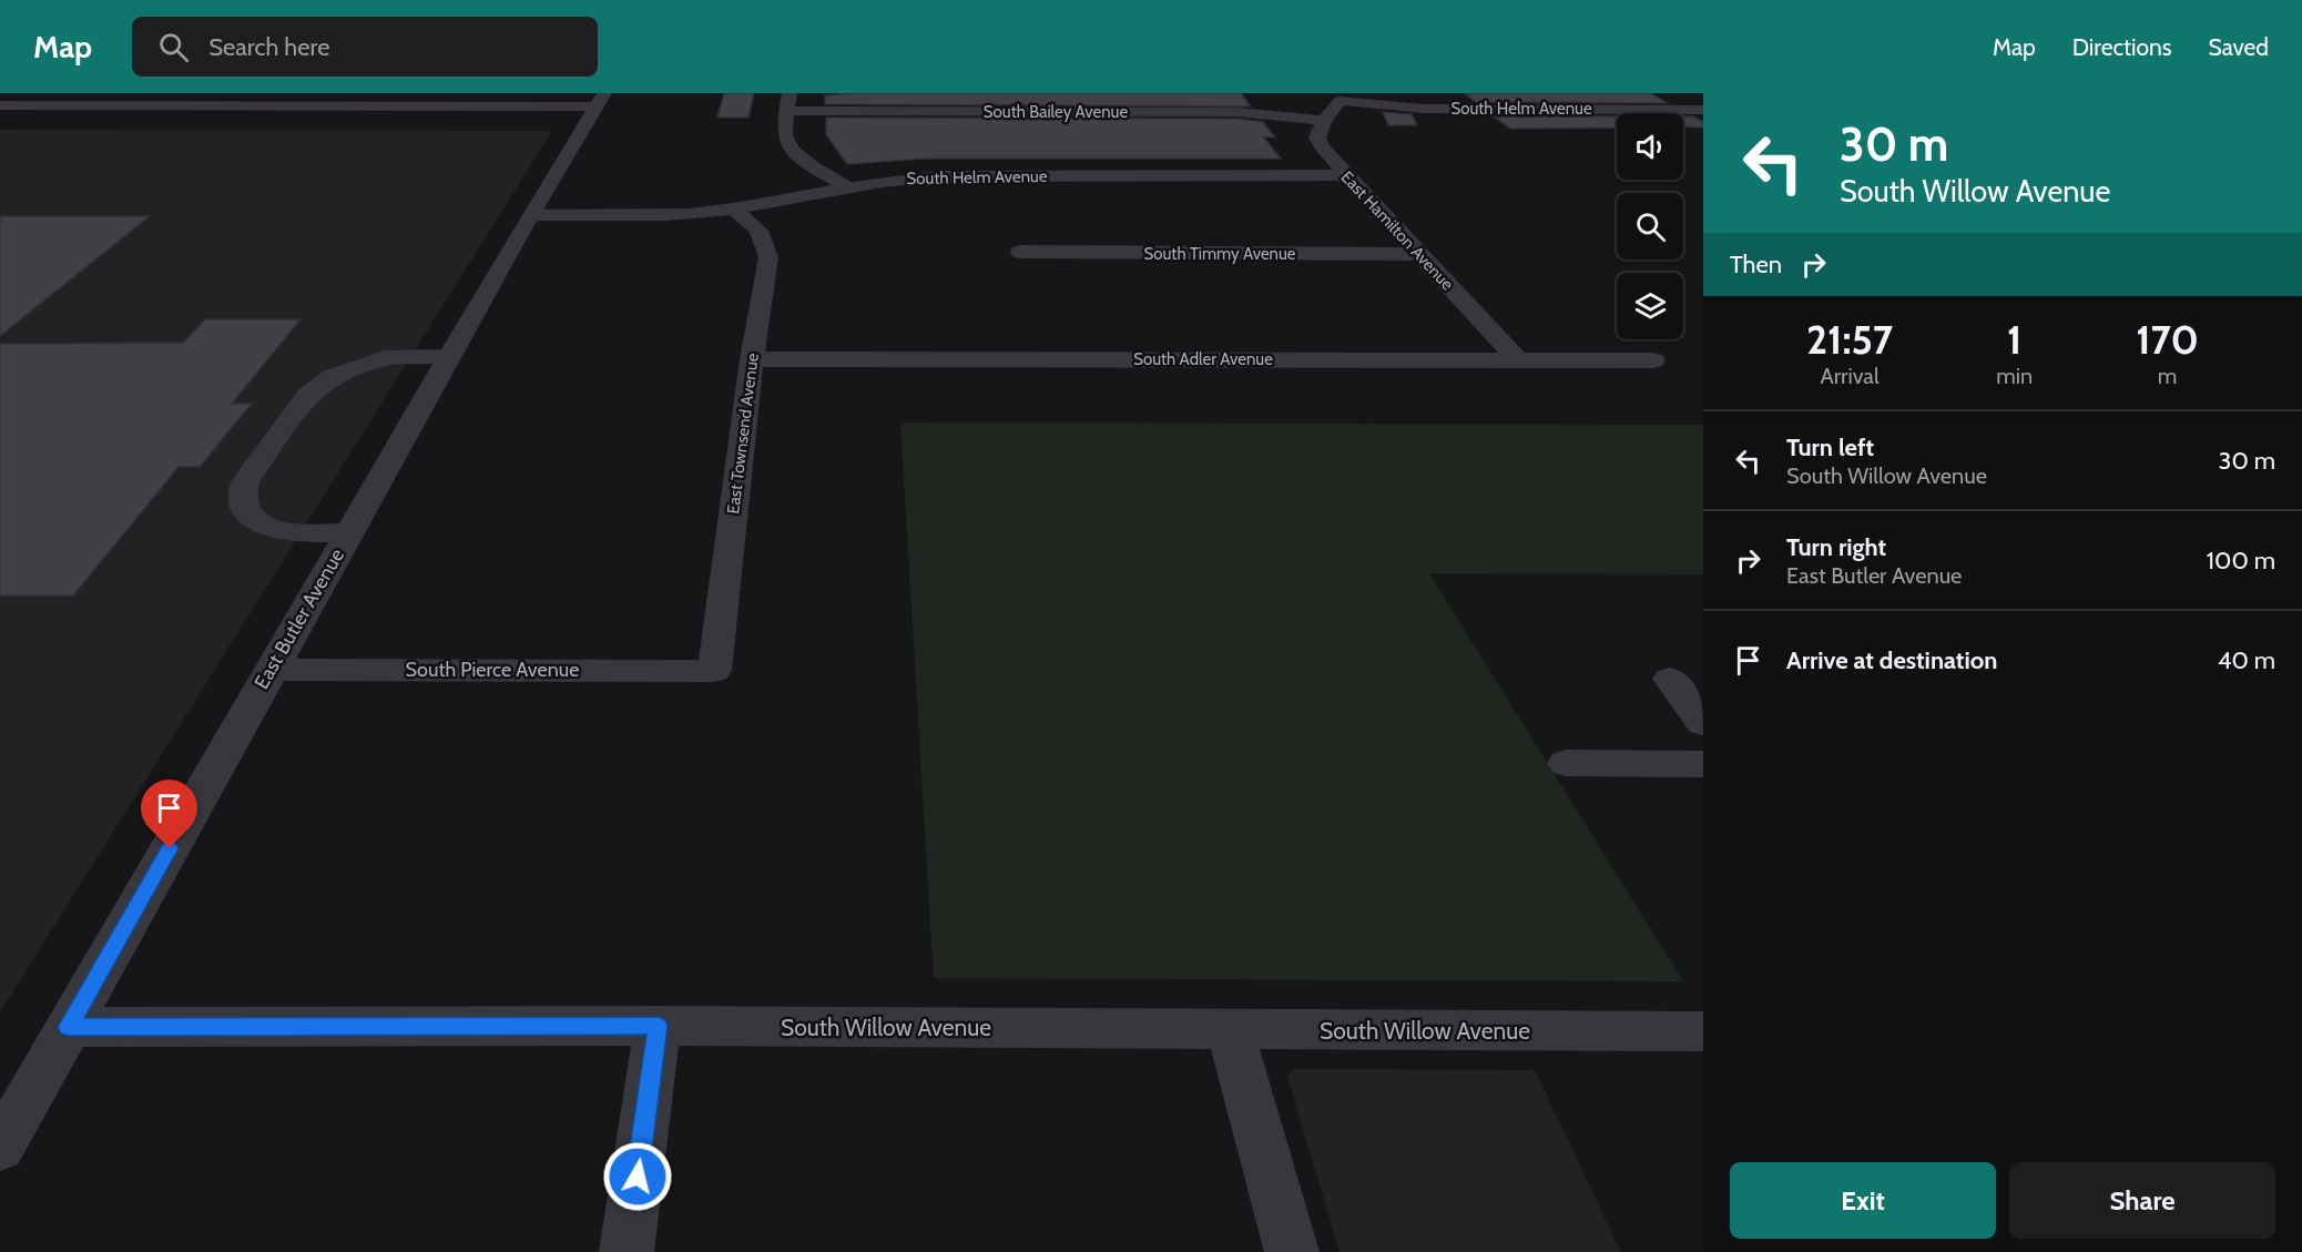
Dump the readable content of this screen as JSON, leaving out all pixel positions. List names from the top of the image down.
{
  "streets": {
    "street": [
      "South Helm Avenue",
      "South Bailey Avenue",
      "East Hamilton Avenue",
      "South Timmy Avenue",
      "South Adler Avenue",
      "East Townsend Avenue",
      "East Butler Avenue",
      "South Pierce Avenue",
      "South Willow Avenue"
    ]
  },
  "crossings": [
    ["South Helm Avenue", "East Hamilton Avenue"],
    ["South Helm Avenue", "East Townsend Avenue"],
    ["South Helm Avenue", "East Butler Avenue"],
    ["South Bailey Avenue", "East Hamilton Avenue"],
    ["East Hamilton Avenue", "South Timmy Avenue"],
    ["East Hamilton Avenue", "South Adler Avenue"],
    ["South Adler Avenue", "East Townsend Avenue"],
    ["East Townsend Avenue", "South Pierce Avenue"],
    ["East Butler Avenue", "South Pierce Avenue"],
    ["East Butler Avenue", "South Willow Avenue"]
  ],
  "page": {
    "header": "Map",
    "search": "Search here",
    "nav": ["Map", "Directions", "Saved"],
    "turn": ["30 m", "South Willow Avenue"],
    "then": "Then",
    "eta": [
      "21:57",
      "Arrival",
      "1",
      "min",
      "170",
      "m"
    ],
    "list": [
      {
        "name": "Turn left",
        "note": "South Willow Avenue",
        "value": "30 m"
      },
      {
        "name": "Turn right",
        "note": "East Butler Avenue",
        "value": "100 m"
      },
      {
        "name": "Arrive at destination",
        "value": "40 m"
      }
    ],
    "buttons": ["Exit", "Share"]
  }
}
